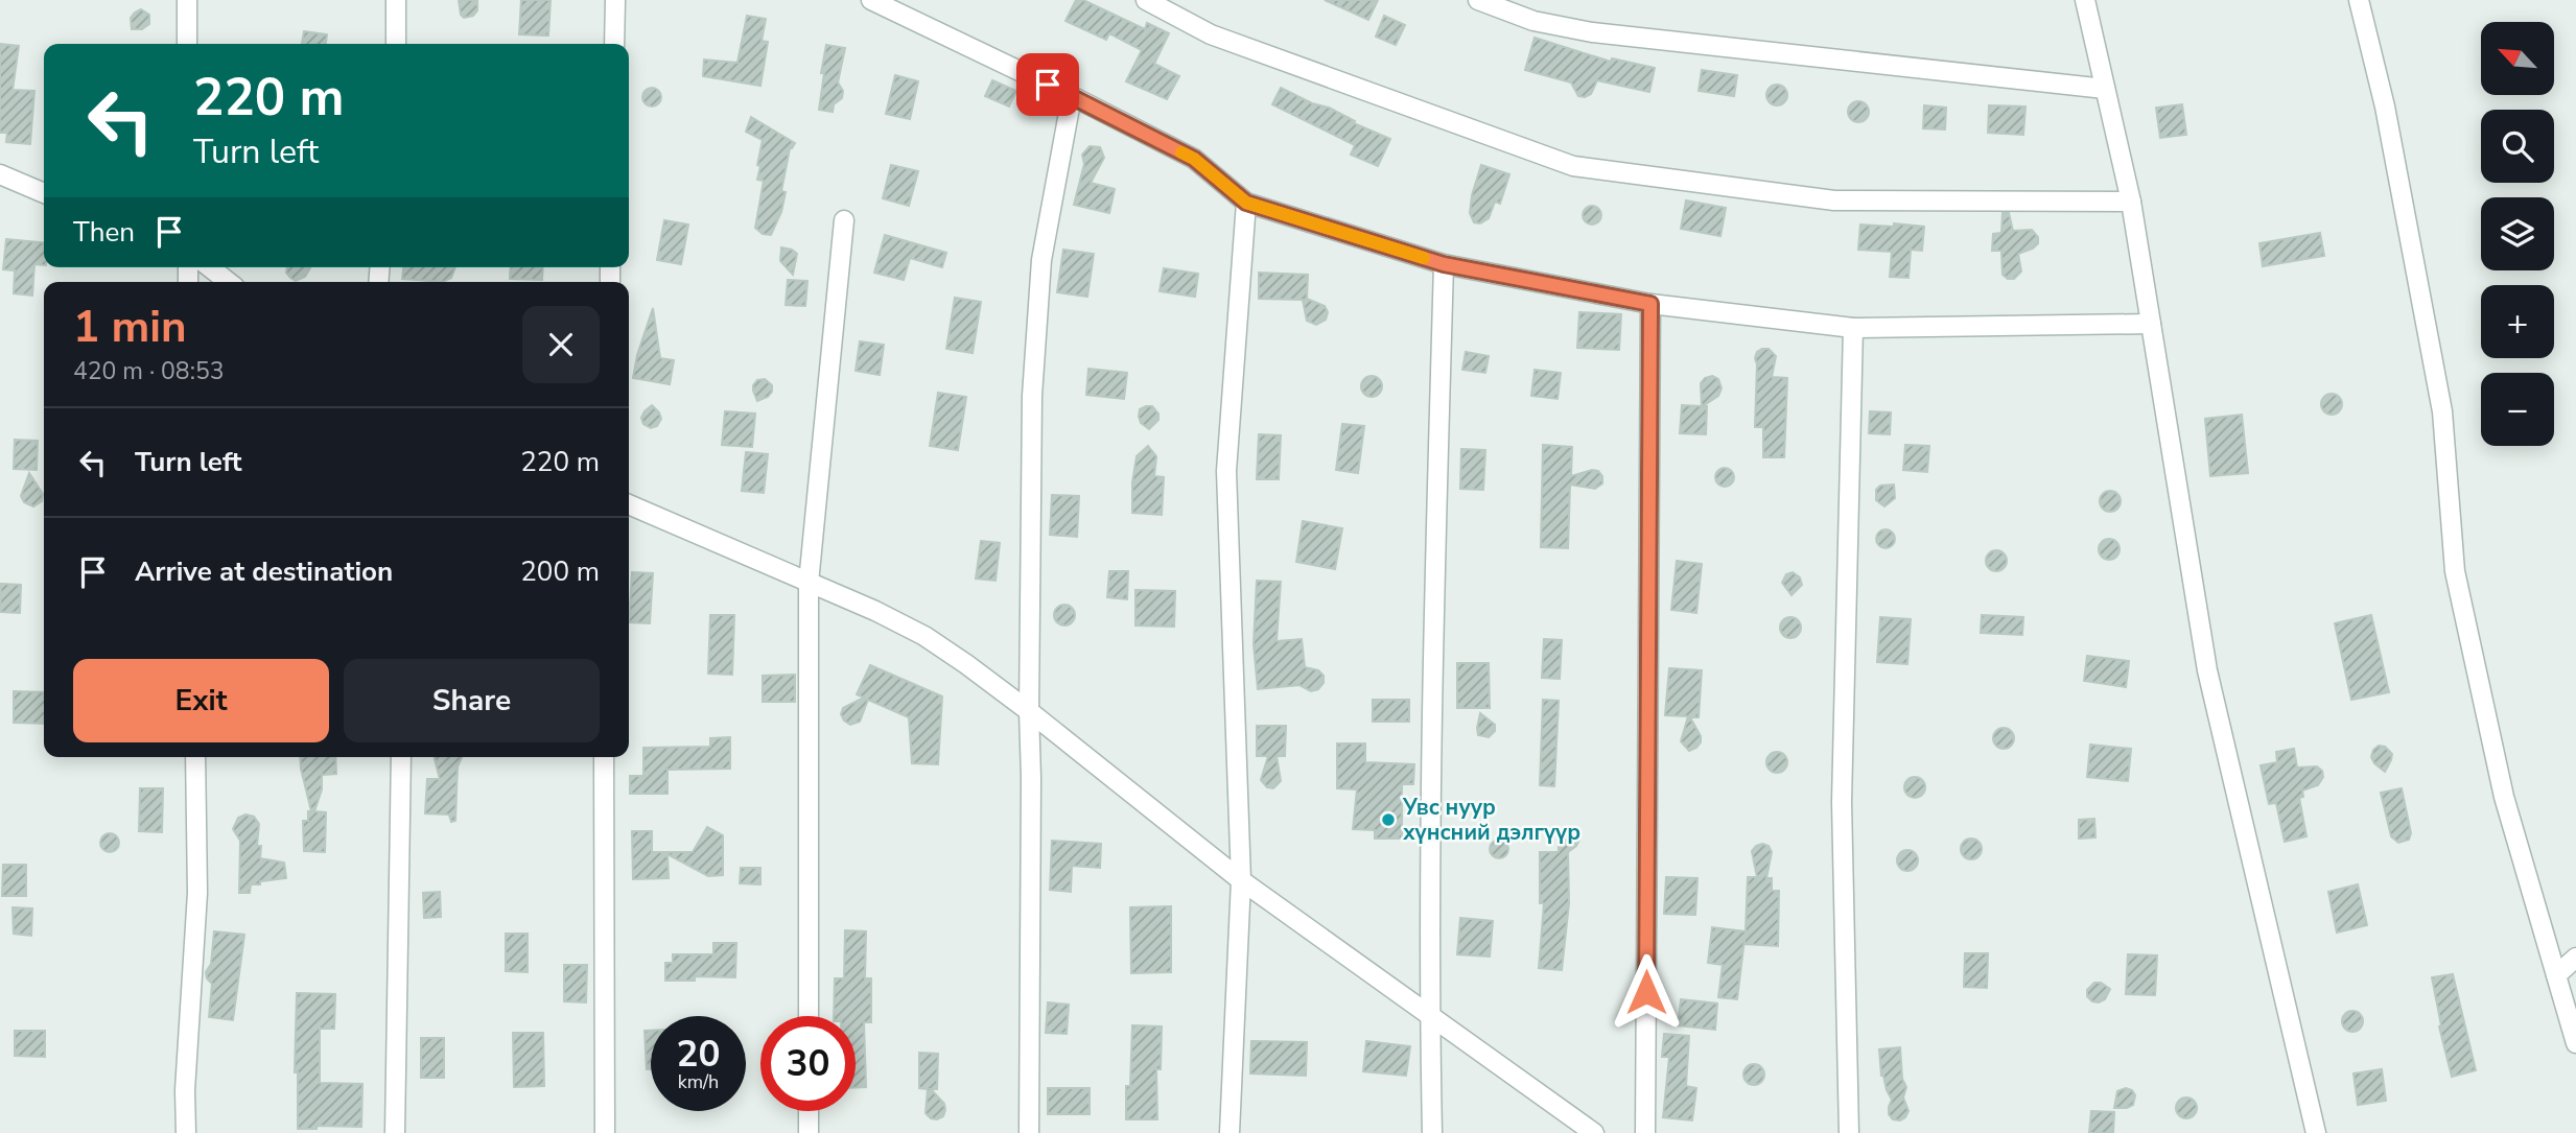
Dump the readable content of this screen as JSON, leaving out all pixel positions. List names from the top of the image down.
{
  "places": ["Увс нуур хүнсний дэлгүүр"],
  "north": "top left",
  "page": {
    "map_buttons": ["+", "−"],
    "turn": ["220 m", "Turn left"],
    "then": "Then",
    "heading": ["1 min", "420 m · 08:53"],
    "list": [
      {
        "name": "Turn left",
        "value": "220 m"
      },
      {
        "name": "Arrive at destination",
        "value": "200 m"
      }
    ],
    "buttons": ["Exit", "Share"],
    "speed": "20 km/h",
    "limit": "30"
  }
}
